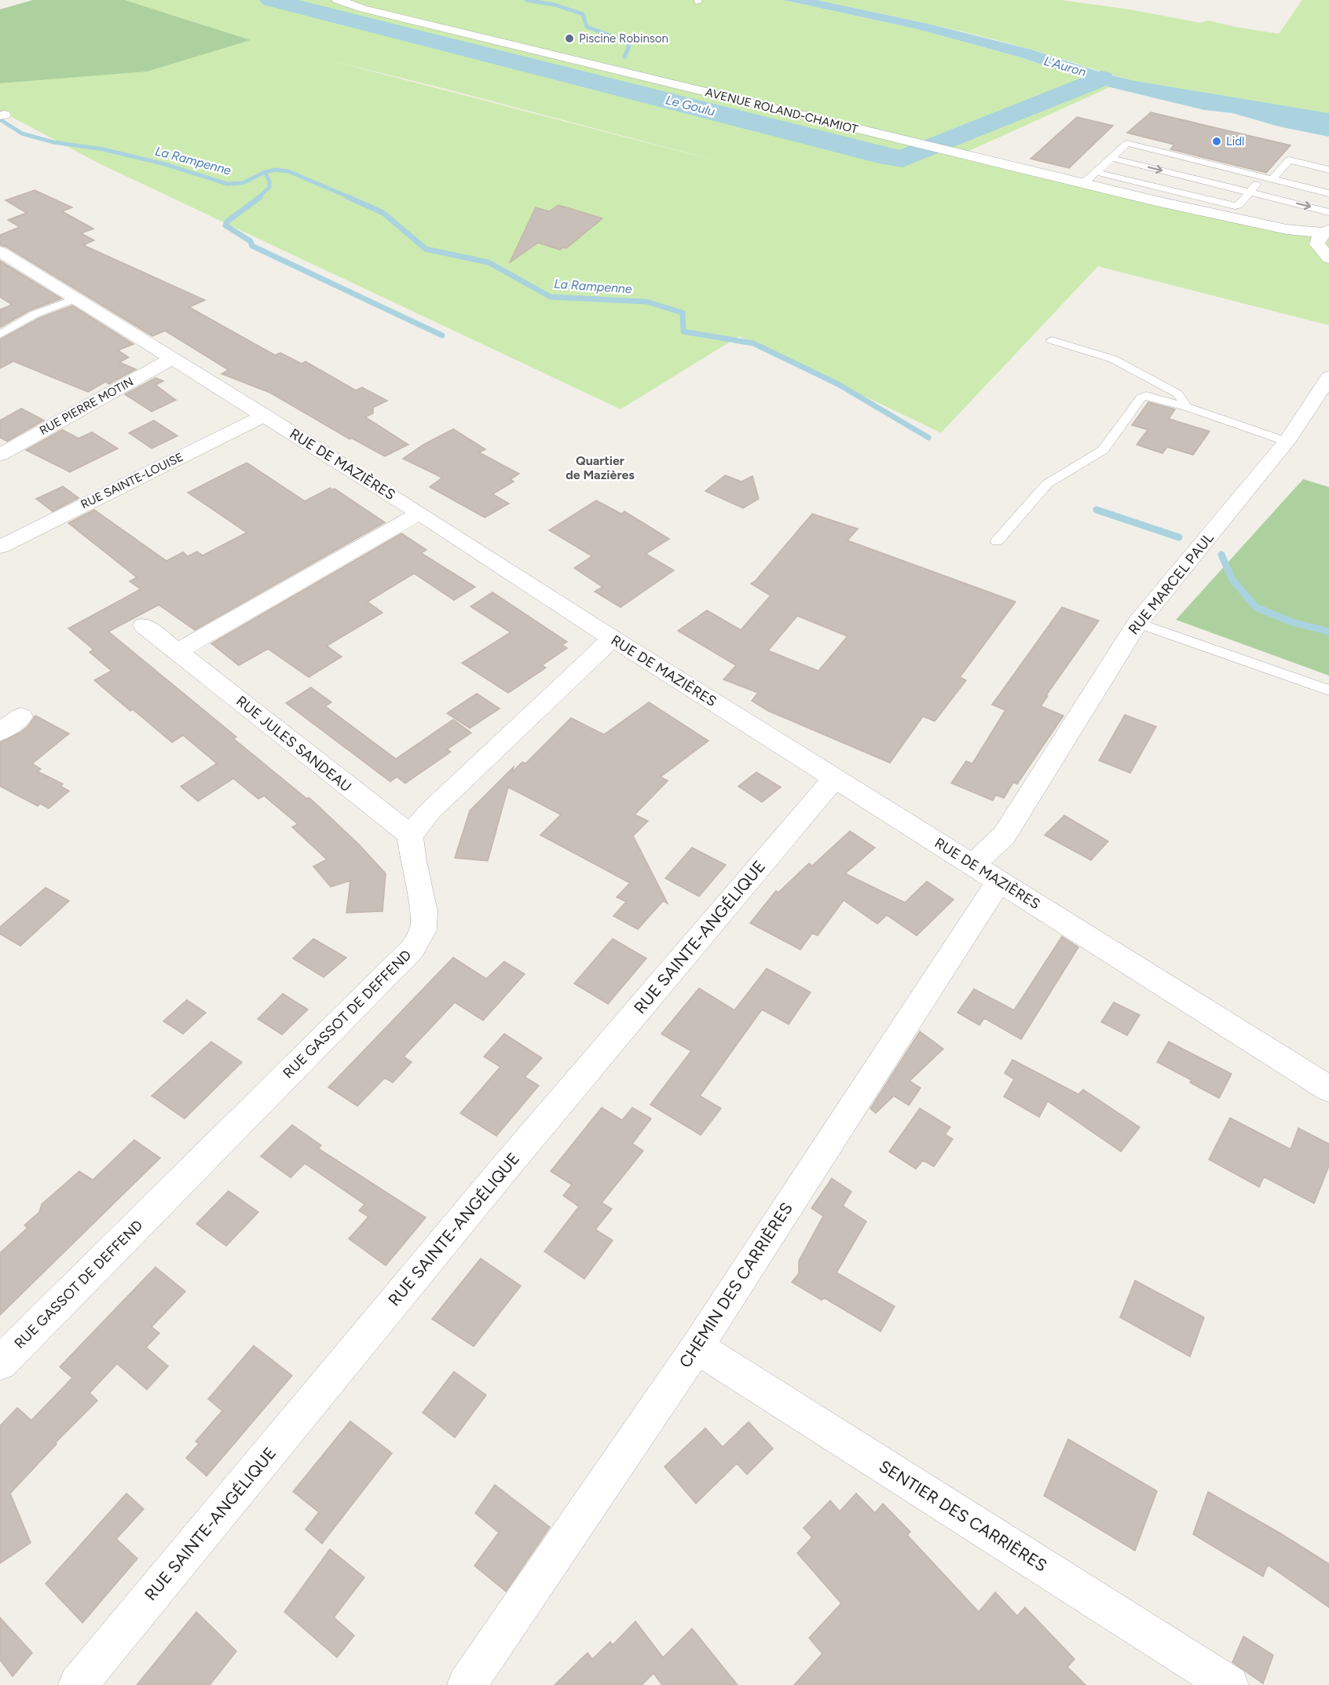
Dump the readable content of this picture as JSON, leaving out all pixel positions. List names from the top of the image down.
{
  "streets": {
    "street": [
      "AVENUE ROLAND-CHAMIOT",
      "RUE PIERRE MOTIN",
      "RUE DE MAZIÈRES",
      "RUE SAINTE-LOUISE",
      "RUE MARCEL PAUL",
      "RUE JULES SANDEAU",
      "RUE SAINTE-ANGÉLIQUE",
      "RUE GASSOT DE DEFFEND",
      "CHEMIN DES CARRIÈRES",
      "SENTIER DES CARRIÈRES"
    ]
  },
  "crossings": [
    ["RUE PIERRE MOTIN", "RUE DE MAZIÈRES"],
    ["RUE DE MAZIÈRES", "RUE SAINTE-LOUISE"],
    ["RUE DE MAZIÈRES", "RUE MARCEL PAUL"],
    ["RUE DE MAZIÈRES", "RUE SAINTE-ANGÉLIQUE"],
    ["RUE DE MAZIÈRES", "CHEMIN DES CARRIÈRES"],
    ["RUE MARCEL PAUL", "CHEMIN DES CARRIÈRES"],
    ["RUE JULES SANDEAU", "RUE GASSOT DE DEFFEND"],
    ["CHEMIN DES CARRIÈRES", "SENTIER DES CARRIÈRES"]
  ],
  "districts": ["Quartier de Mazières"],
  "water": ["L'Auron", "Le Goulu", "La Rampenne"],
  "places": ["Piscine Robinson", "Lidl"]
}
